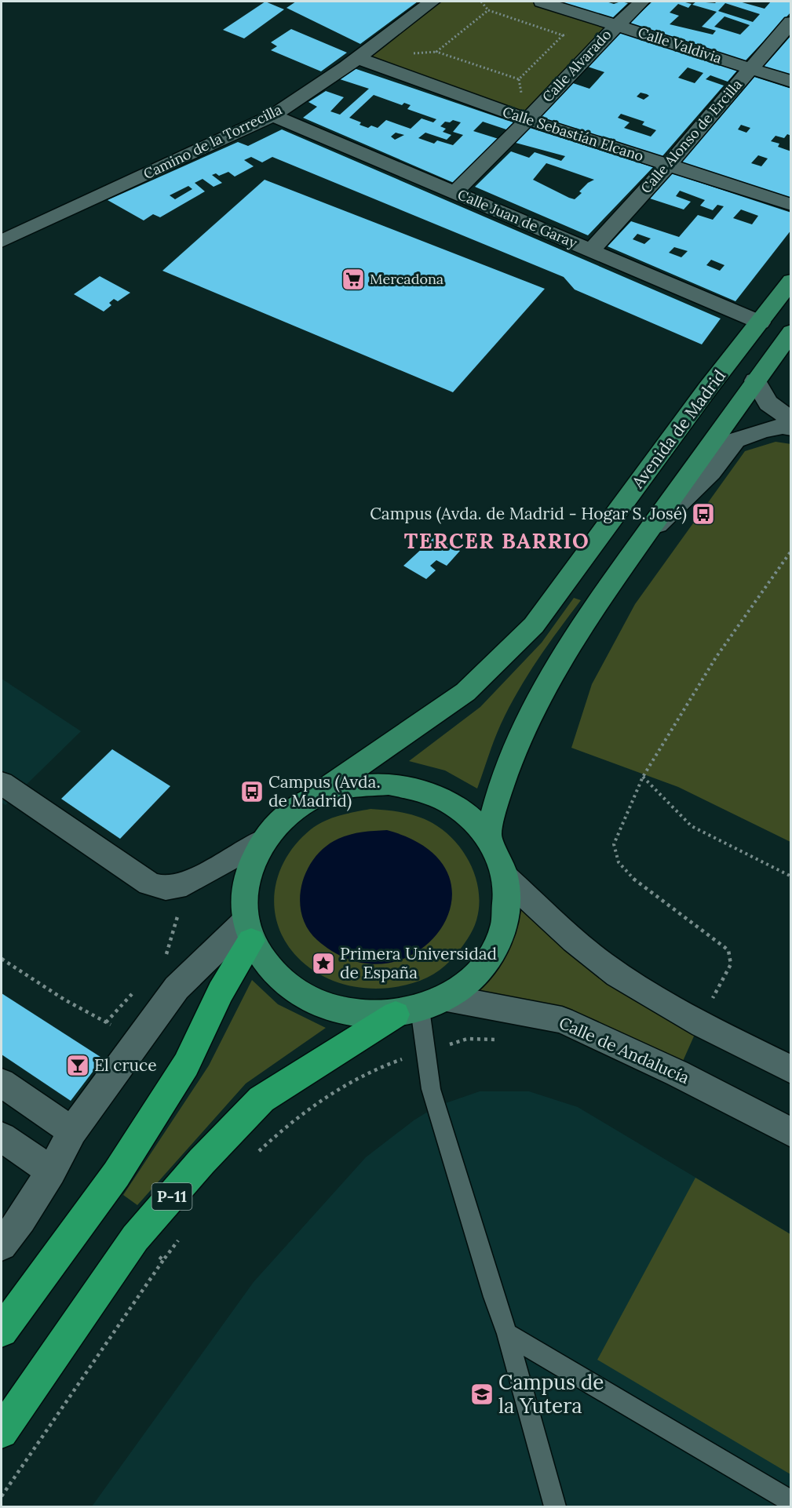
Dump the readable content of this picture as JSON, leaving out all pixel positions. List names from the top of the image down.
{
  "streets": {
    "highway": ["P-11"],
    "main road": ["Avenida de Madrid"],
    "street": [
      "Calle Valdivia",
      "Calle Alvarado",
      "Calle Sebastián Elcano",
      "Calle Alonso de Ercilla",
      "Camino de la Torrecilla",
      "Calle Juan de Garay",
      "Calle de Andalucía"
    ]
  },
  "crossings": [
    ["Calle Valdivia", "Calle Alvarado"],
    ["Calle Valdivia", "Calle Alonso de Ercilla"],
    ["Calle Alvarado", "Calle Sebastián Elcano"],
    ["Calle Alvarado", "Calle Juan de Garay"],
    ["Calle Sebastián Elcano", "Calle Alonso de Ercilla"],
    ["Calle Sebastián Elcano", "Camino de la Torrecilla"],
    ["Calle Alonso de Ercilla", "Calle Juan de Garay"],
    ["Camino de la Torrecilla", "Calle Juan de Garay"],
    ["Calle Juan de Garay", "Avenida de Madrid"]
  ],
  "districts": ["TERCER BARRIO"],
  "places": {
    "supermarket": ["Mercadona"],
    "bus stop": ["Campus (Avda. de Madrid - Hogar S. José)", "Campus (Avda. de Madrid)"],
    "place": ["Primera Universidad de España"],
    "bar": ["El cruce"],
    "school or university": ["Campus de la Yutera"]
  }
}
